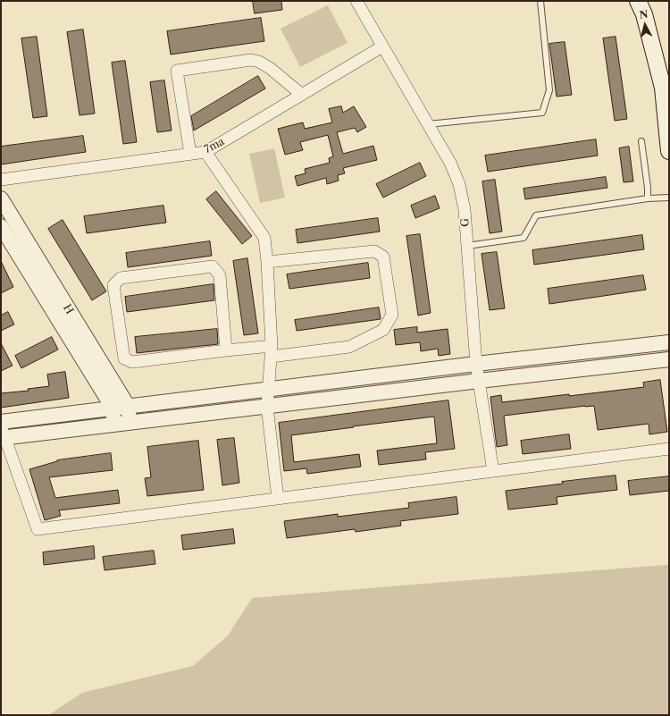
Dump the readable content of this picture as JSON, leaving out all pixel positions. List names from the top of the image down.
{
  "streets": {
    "street": ["7ma", "G", "H"]
  },
  "crossings": [
    ["7ma", "G"]
  ],
  "north": "top"
}
